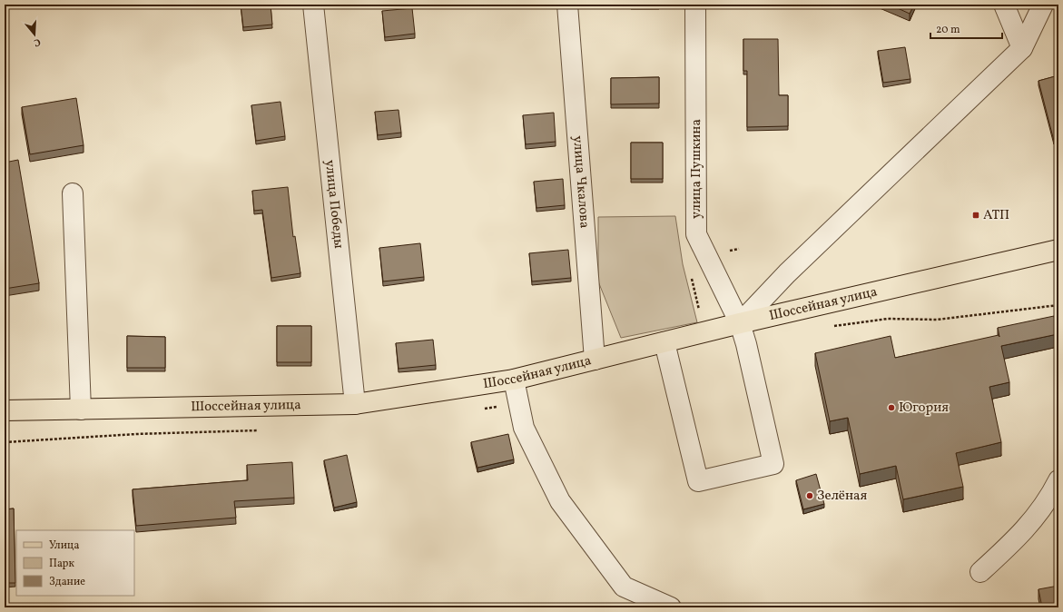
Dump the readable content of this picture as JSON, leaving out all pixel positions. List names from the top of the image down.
{
  "streets": {
    "main road": ["Шоссейная улица"],
    "street": ["улица Пушкина", "улица Чкалова", "улица Победы"]
  },
  "crossings": [
    ["улица Пушкина", "Шоссейная улица"],
    ["улица Чкалова", "Шоссейная улица"],
    ["улица Победы", "Шоссейная улица"]
  ],
  "places": {
    "transit": ["АТП"],
    "other": ["Югория", "Зелёная"]
  },
  "legend": ["Улица", "Парк", "Здание"],
  "scale_bar": "20 m",
  "north": "bottom"
}
